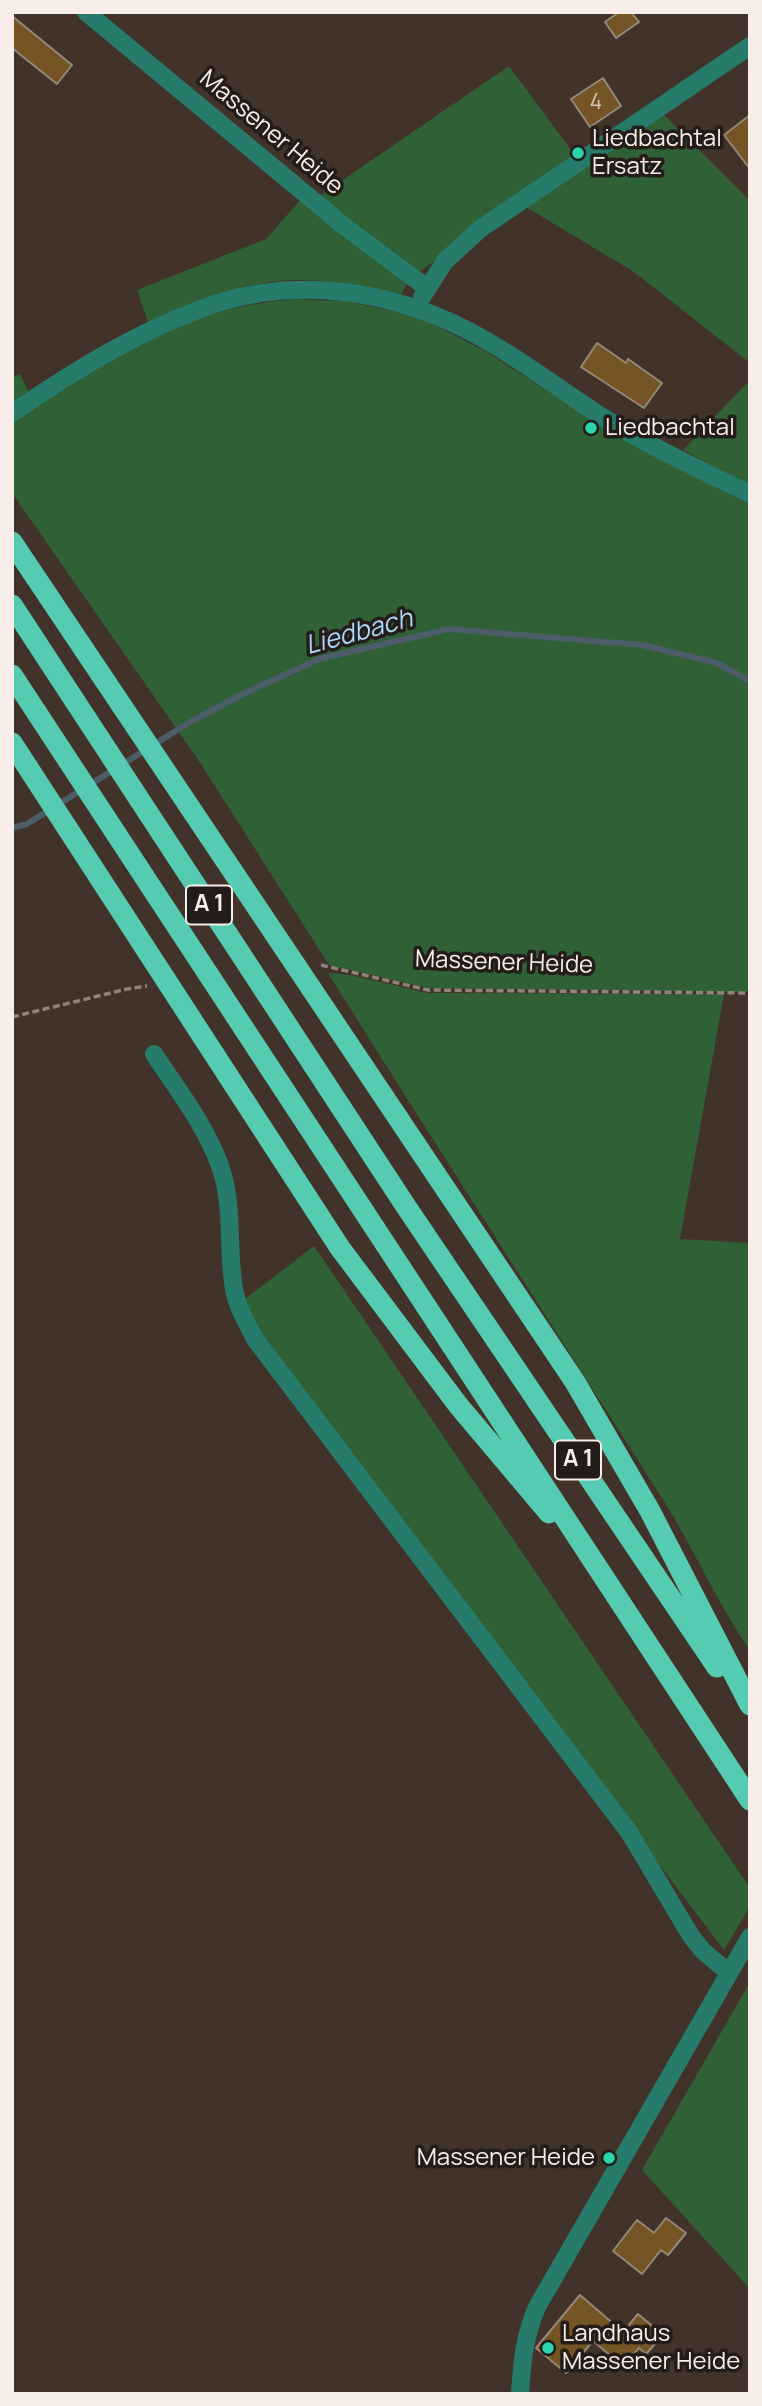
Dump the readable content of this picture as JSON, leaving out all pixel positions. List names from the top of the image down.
{
  "streets": {
    "highway": ["A 1"],
    "street": ["Massener Heide"]
  },
  "water": ["Liedbach"],
  "places": [
    "Liedbachtal Ersatz",
    "Liedbachtal",
    "Massener Heide",
    "Landhaus Massener Heide"
  ],
  "house_numbers": ["4"]
}
